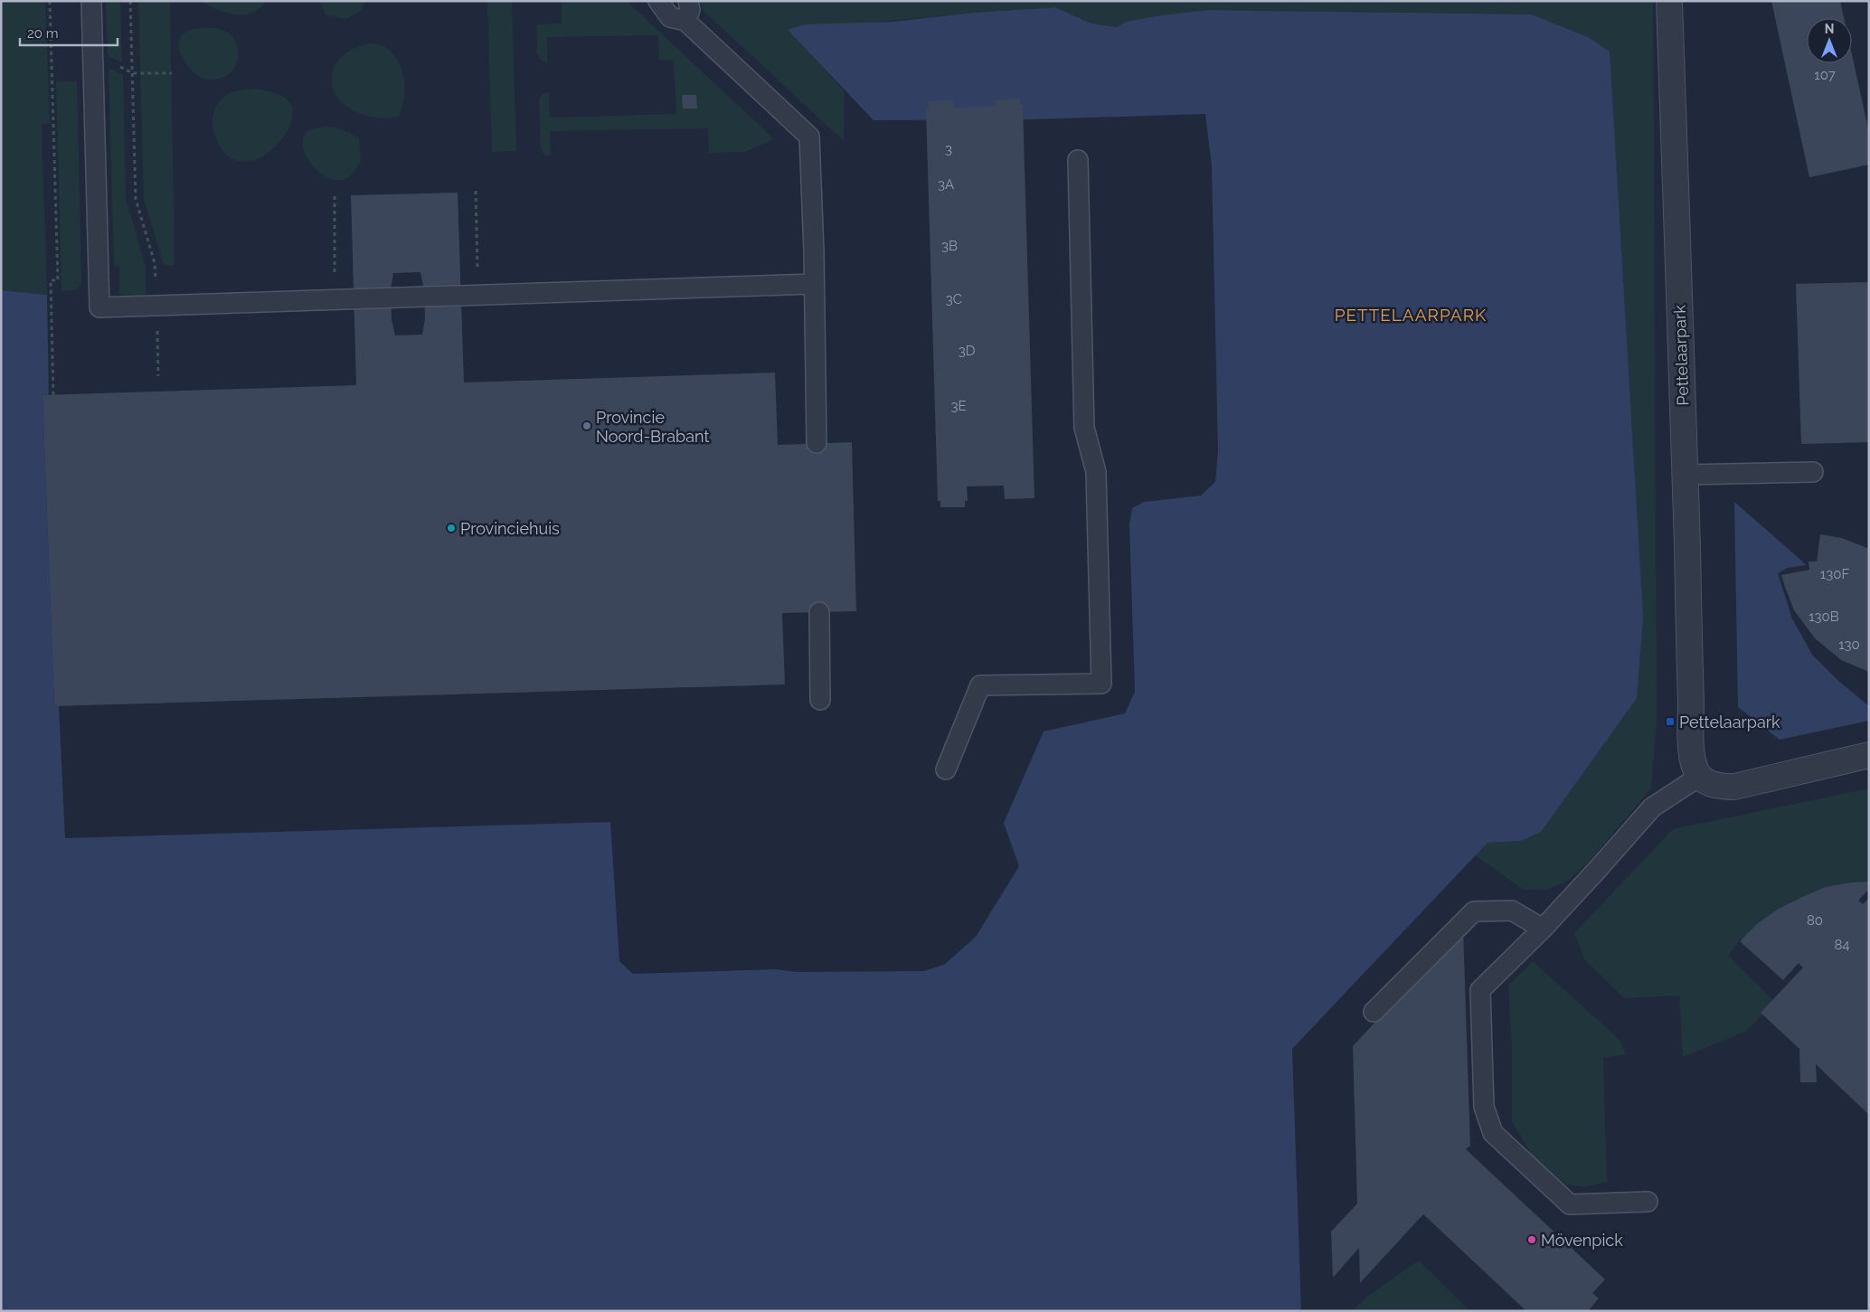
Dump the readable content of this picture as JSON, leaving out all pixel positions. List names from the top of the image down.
{
  "streets": {
    "street": ["Pettelaarpark"]
  },
  "districts": ["PETTELAARPARK"],
  "places": {
    "other": ["Provincie Noord-Brabant", "Provinciehuis", "Mövenpick"],
    "transit": ["Pettelaarpark"]
  },
  "house_numbers": [
    "107",
    "3",
    "3A",
    "3B",
    "3C",
    "3D",
    "3E",
    "130F",
    "130B",
    "130",
    "80",
    "84"
  ],
  "scale_bar": "20 m",
  "north": "top"
}
